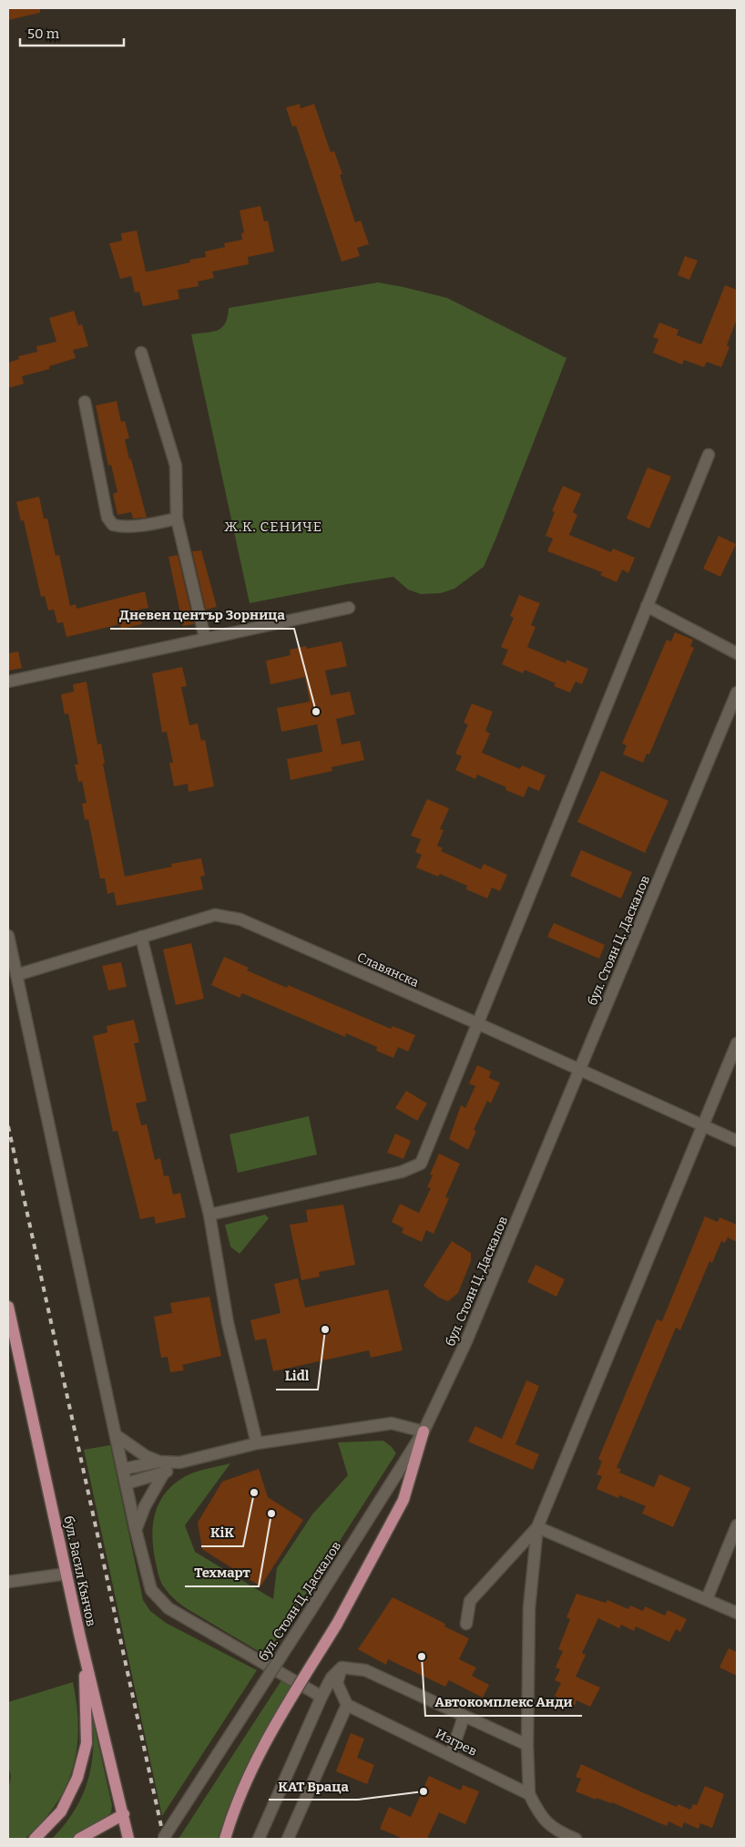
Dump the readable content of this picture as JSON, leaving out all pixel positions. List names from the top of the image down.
{
  "streets": {
    "main road": ["бул. Васил Кънчов"],
    "street": ["бул. Стоян Ц. Даскалов", "Славянска", "Изгрев"]
  },
  "crossings": [
    ["бул. Стоян Ц. Даскалов", "Славянска"]
  ],
  "districts": ["Ж.К. СЕНИЧЕ"],
  "places": [
    "Дневен център Зорница",
    "Lidl",
    "KiK",
    "Техмарт",
    "Автокомплекс Анди",
    "КАТ Враца"
  ],
  "scale_bar": "50 m"
}
